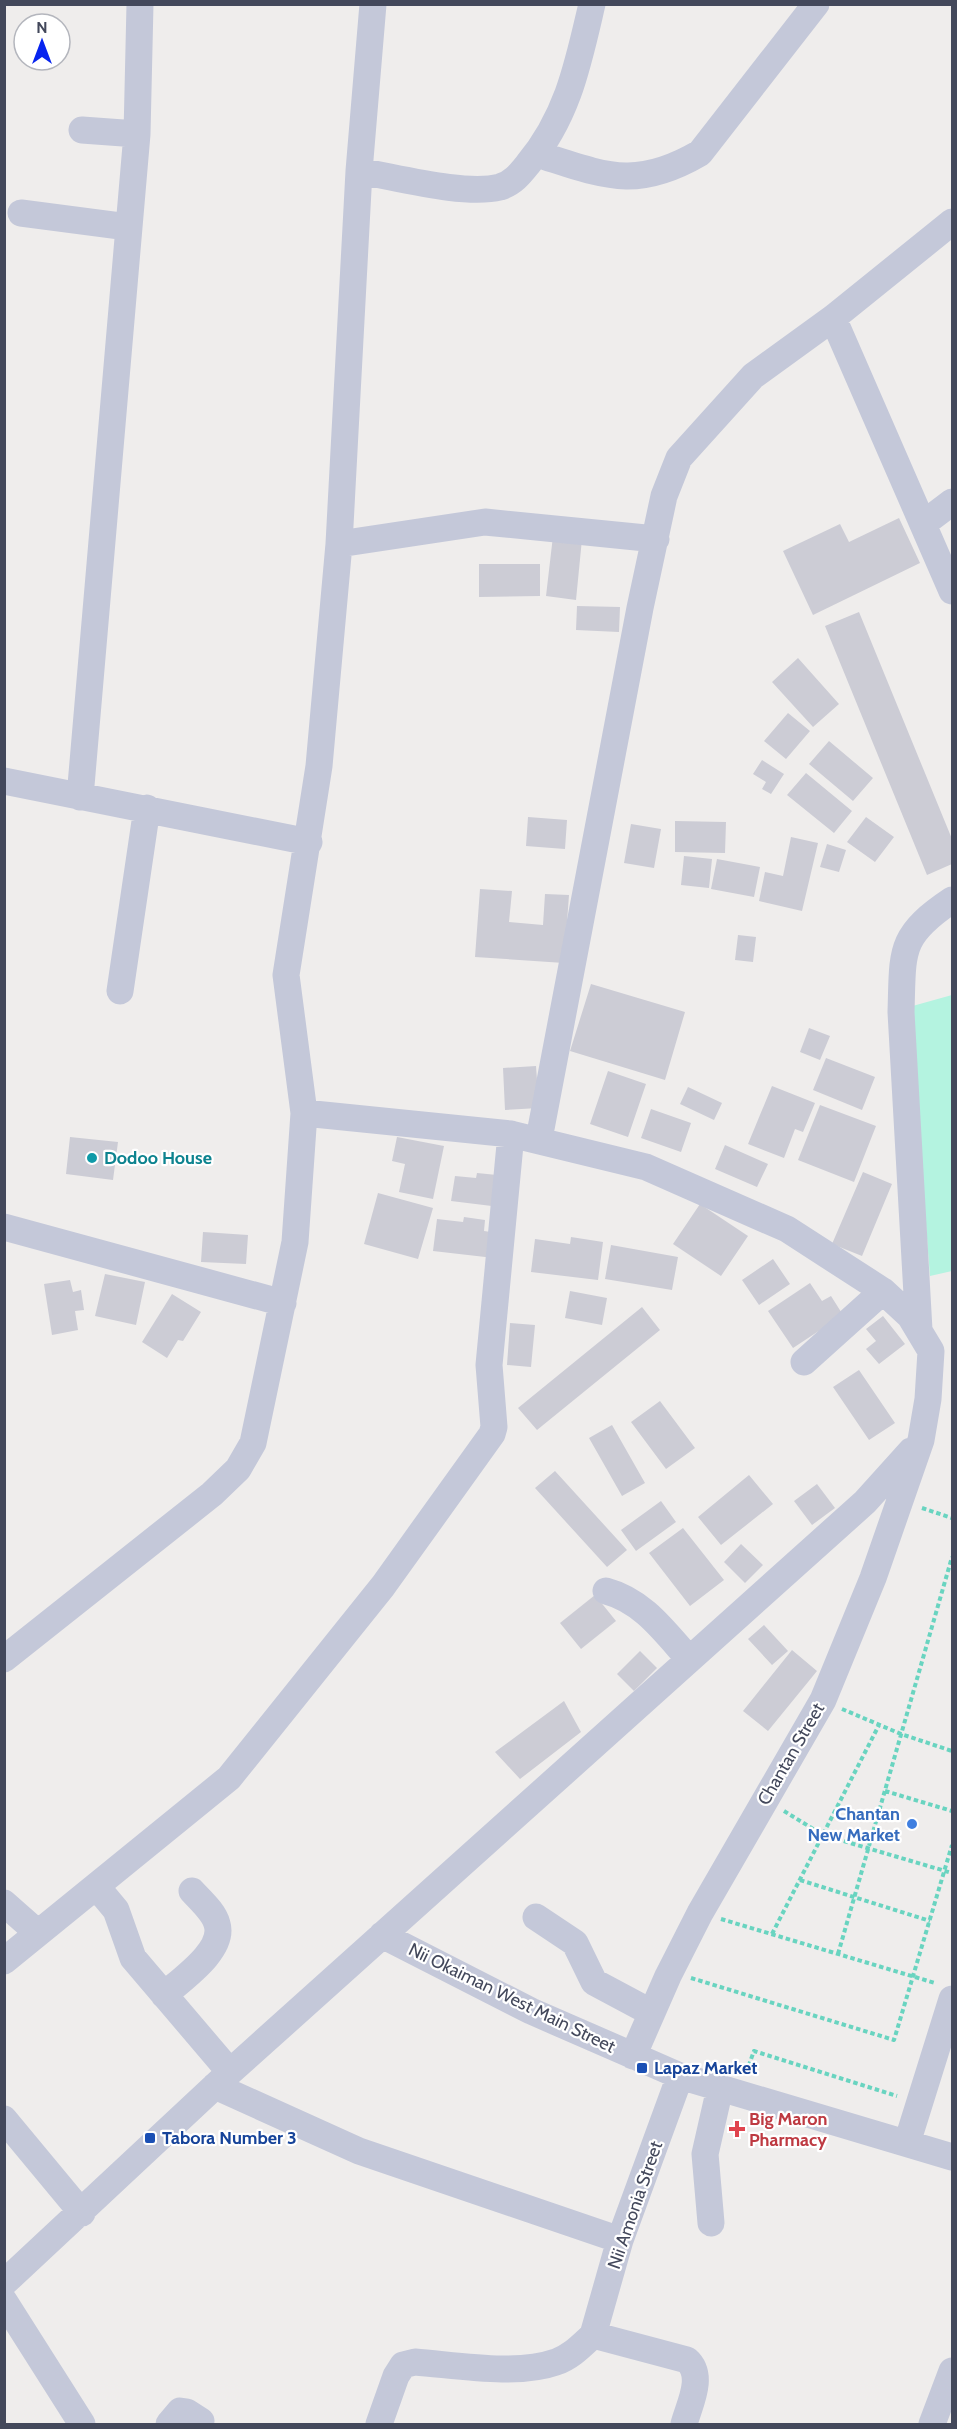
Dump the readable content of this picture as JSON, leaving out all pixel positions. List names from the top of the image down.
{
  "streets": {
    "street": ["Chantan Street", "Nii Okaiman West Main Street", "Nii Amonia Street"]
  },
  "crossings": [
    ["Chantan Street", "Nii Okaiman West Main Street"],
    ["Nii Okaiman West Main Street", "Nii Amonia Street"]
  ],
  "places": {
    "other": ["Dodoo House", "Chantan New Market"],
    "transit": ["Lapaz Market", "Tabora Number 3"],
    "health": ["Big Maron Pharmacy"]
  },
  "north": "top"
}
